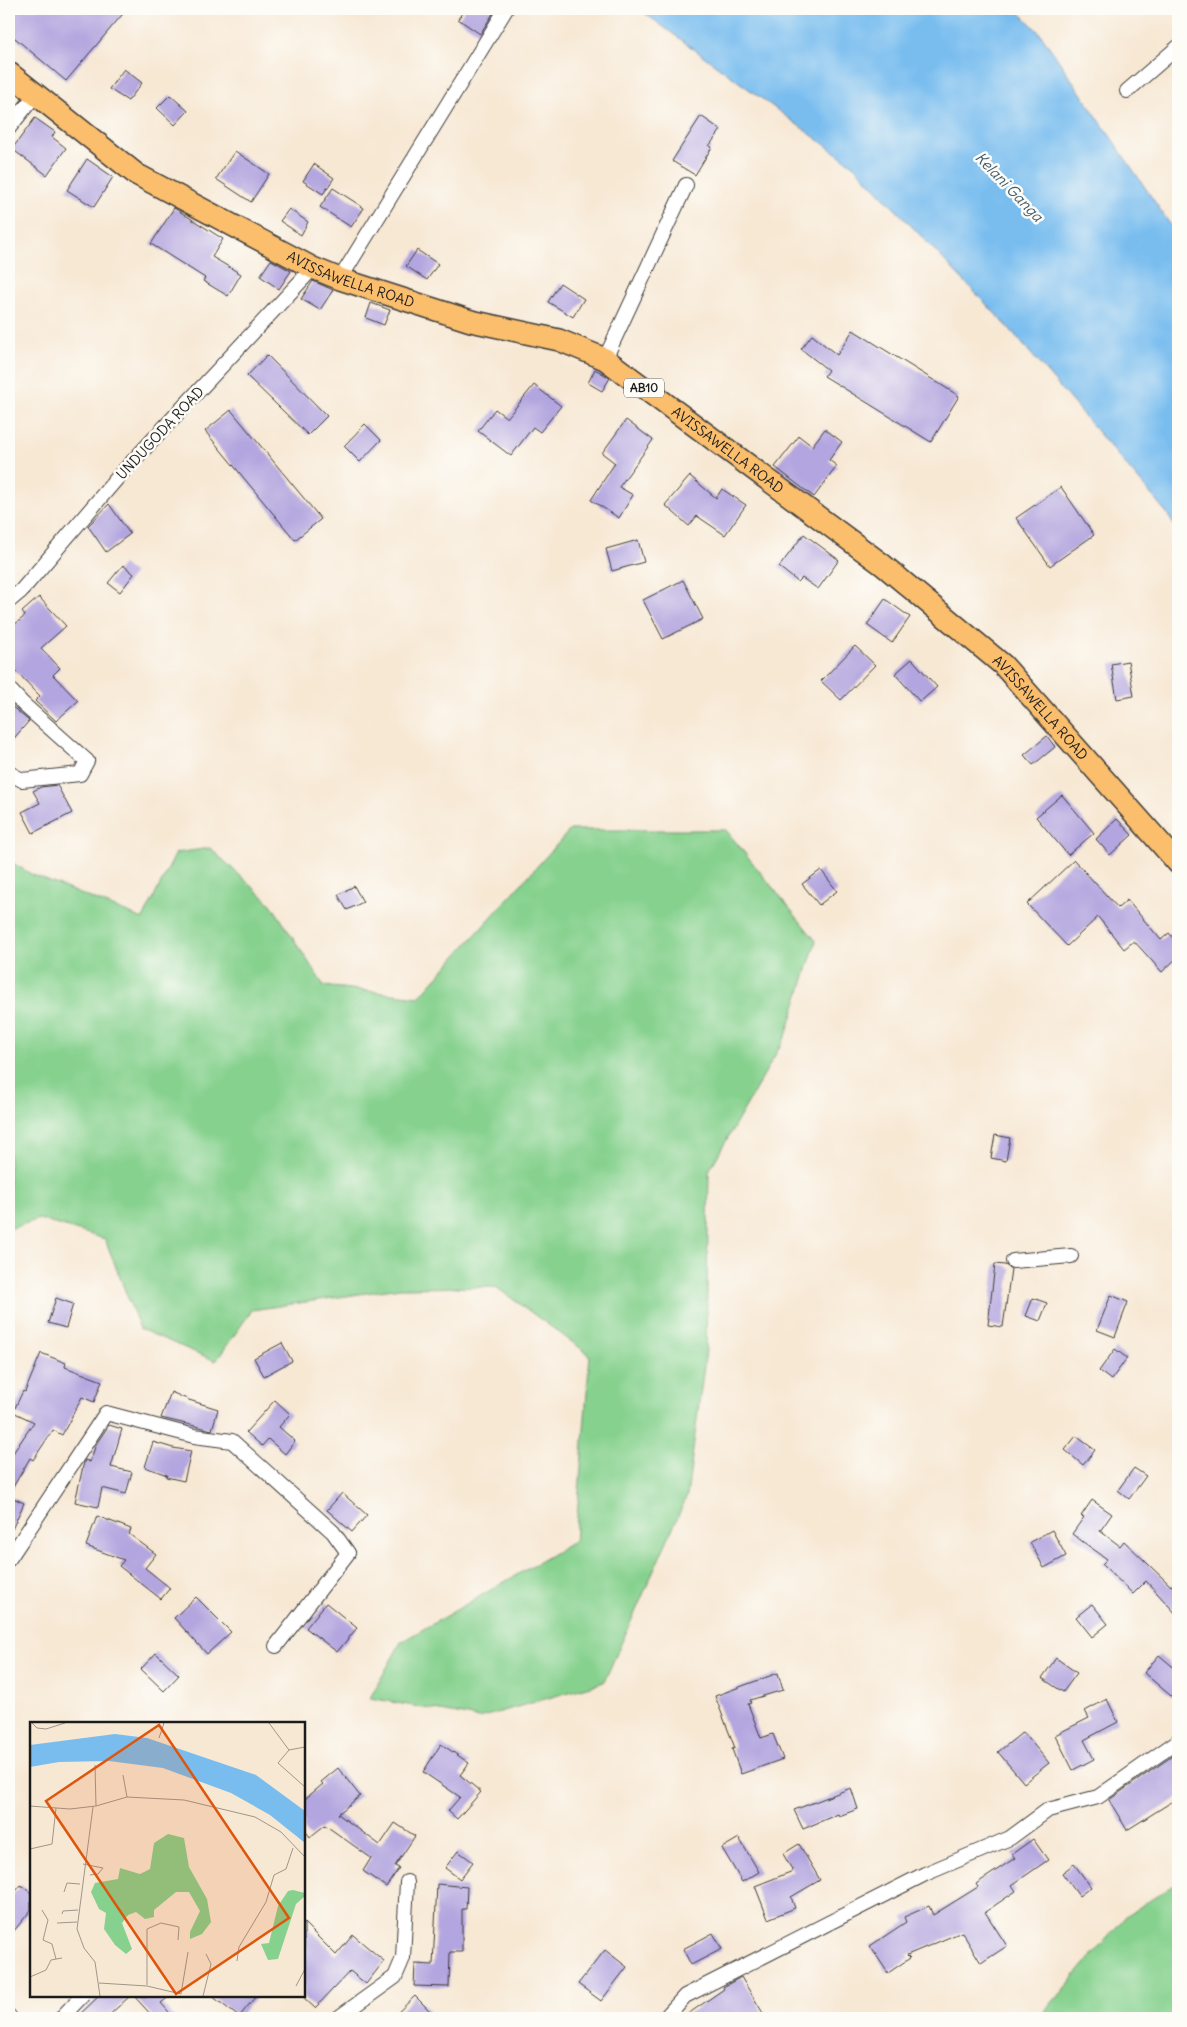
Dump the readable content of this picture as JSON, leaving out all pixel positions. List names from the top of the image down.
{
  "streets": {
    "main road": ["AVISSAWELLA ROAD", "AB10"],
    "street": ["UNDUGODA ROAD"]
  },
  "crossings": [
    ["AVISSAWELLA ROAD", "UNDUGODA ROAD"]
  ],
  "water": ["Kelani Ganga"]
}
